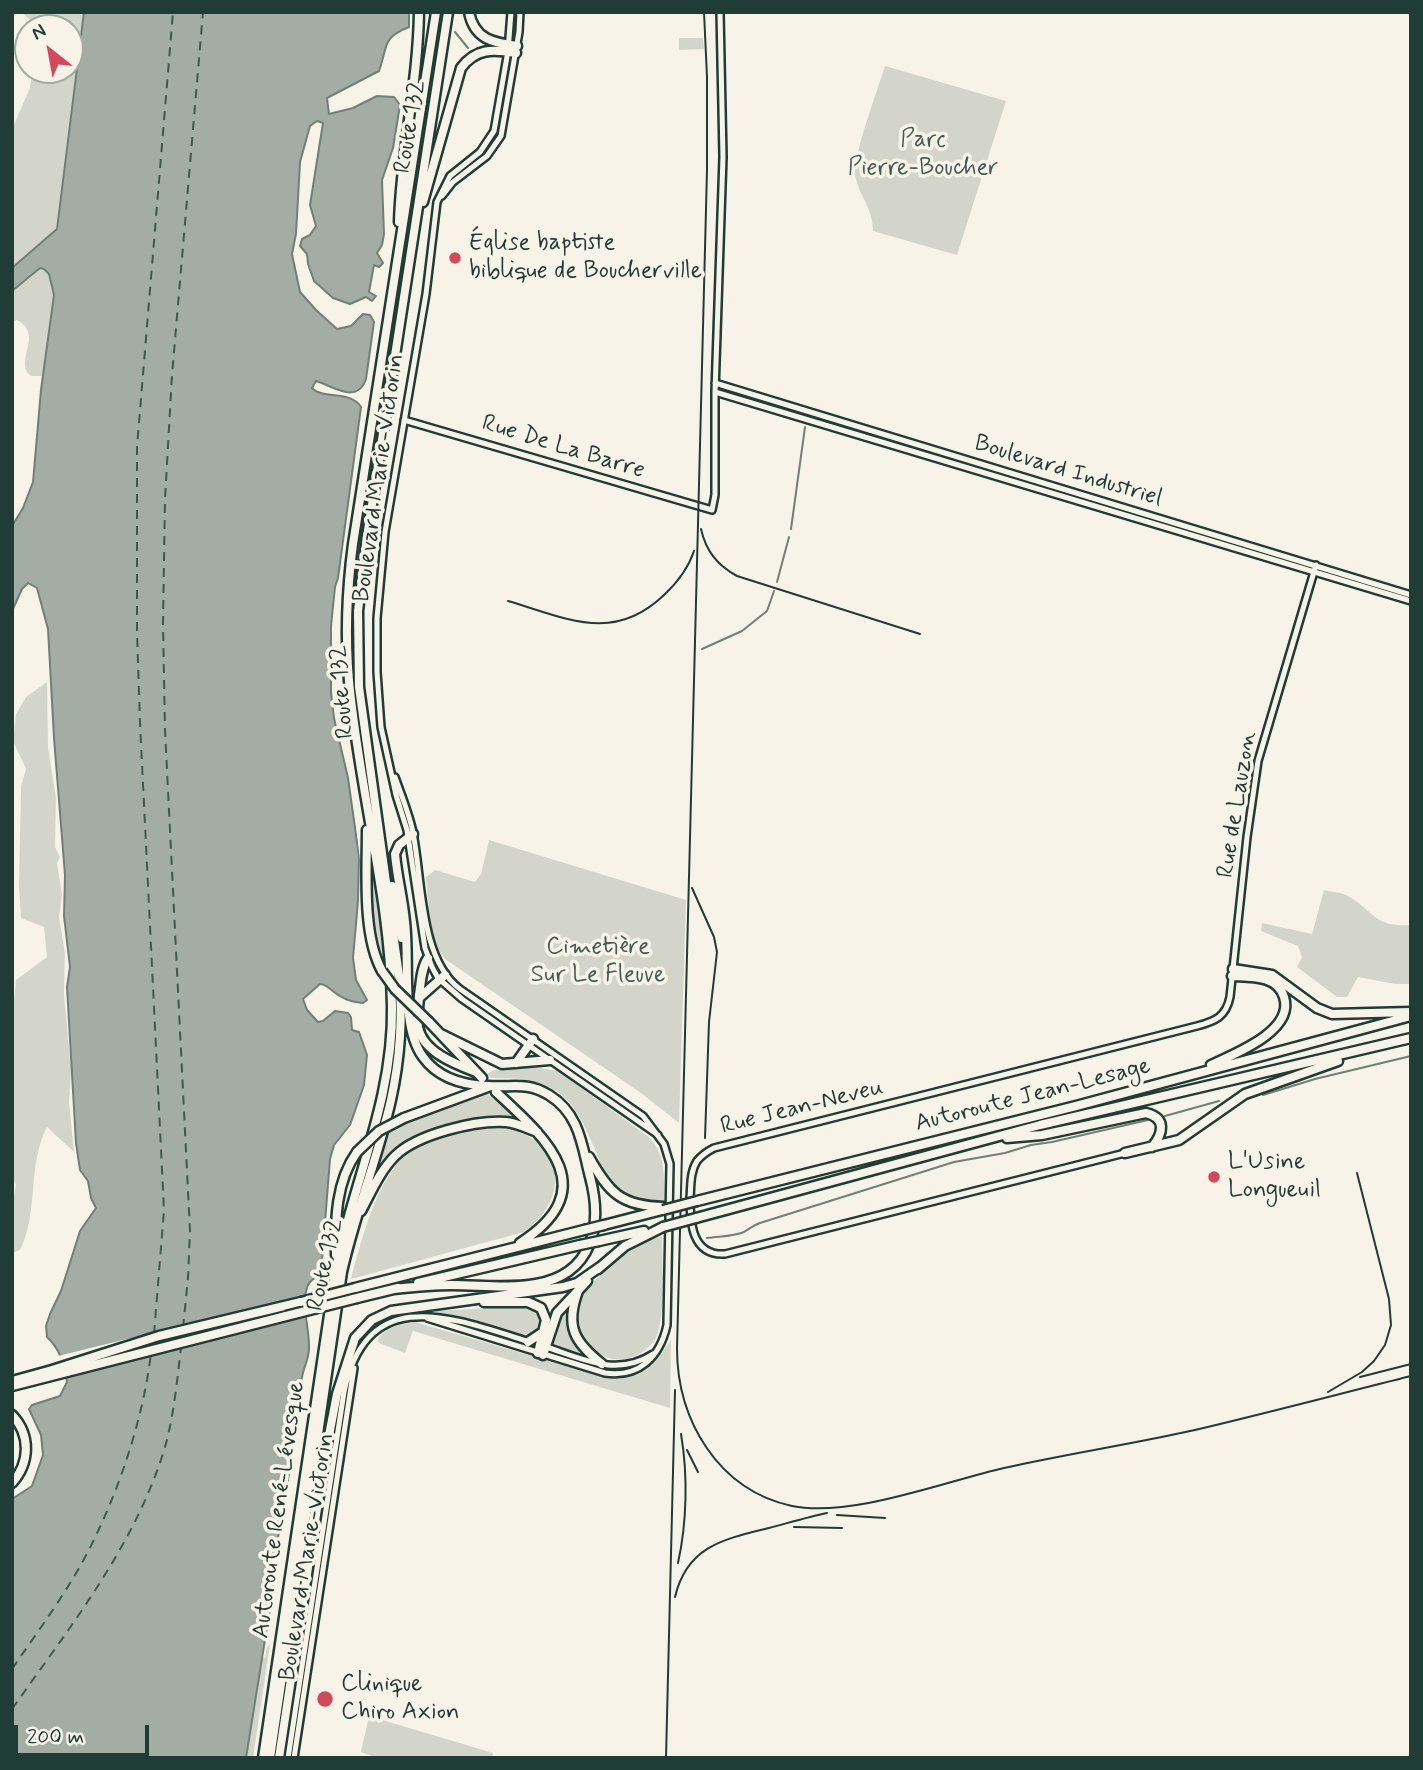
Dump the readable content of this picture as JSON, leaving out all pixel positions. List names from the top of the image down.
{
  "streets": {
    "highway": ["Route 132", "Autoroute Jean-Lesage", "Autoroute René-Lévesque"],
    "street": [
      "Rue De La Barre",
      "Boulevard Industriel",
      "Boulevard Marie-Victorin",
      "Rue de Lauzon",
      "Rue Jean-Neveu"
    ]
  },
  "crossings": [
    ["Route 132", "Autoroute René-Lévesque"],
    ["Rue De La Barre", "Boulevard Industriel"],
    ["Rue De La Barre", "Boulevard Marie-Victorin"],
    ["Boulevard Industriel", "Rue de Lauzon"],
    ["Rue de Lauzon", "Rue Jean-Neveu"]
  ],
  "parks": ["Parc Pierre-Boucher", "Cimetière Sur Le Fleuve"],
  "places": ["Église baptiste biblique de Boucherville", "L'Usine Longueuil", "Clinique Chiro Axion"],
  "scale_bar": "200 m",
  "north": "top left"
}
